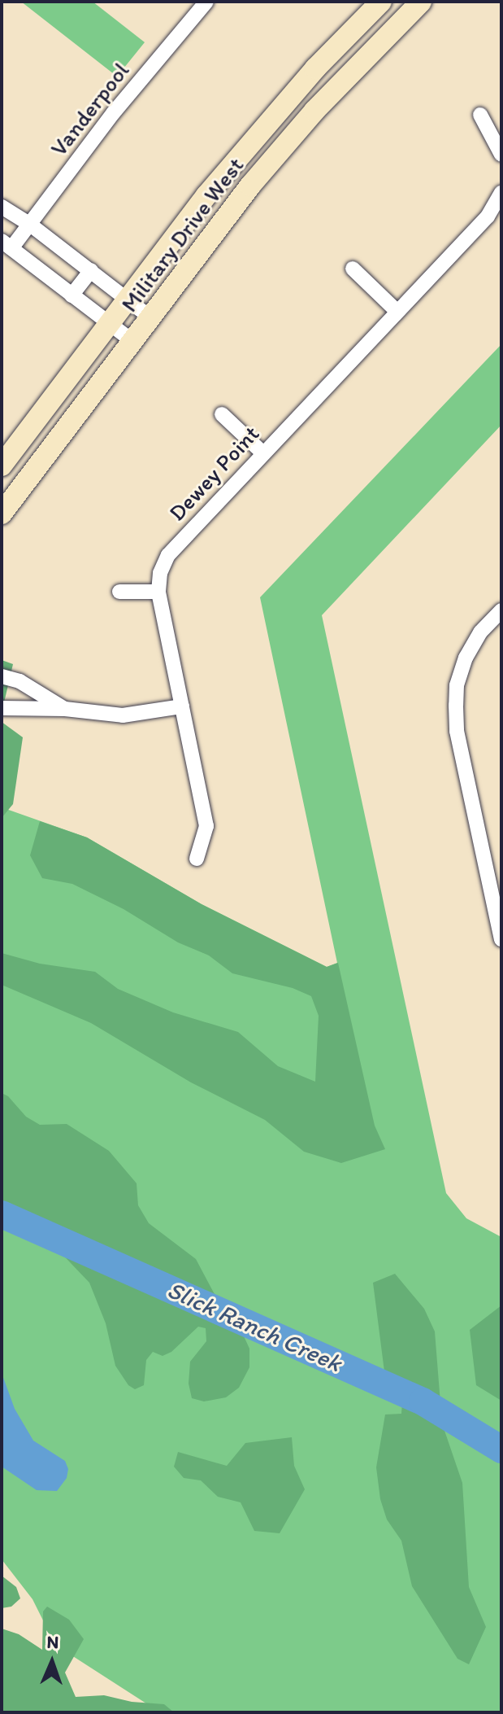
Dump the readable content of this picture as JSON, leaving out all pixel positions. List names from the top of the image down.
{
  "streets": {
    "main road": ["Military Drive West"],
    "street": ["Vanderpool", "Dewey Point"]
  },
  "water": ["Slick Ranch Creek"],
  "north": "top"
}
